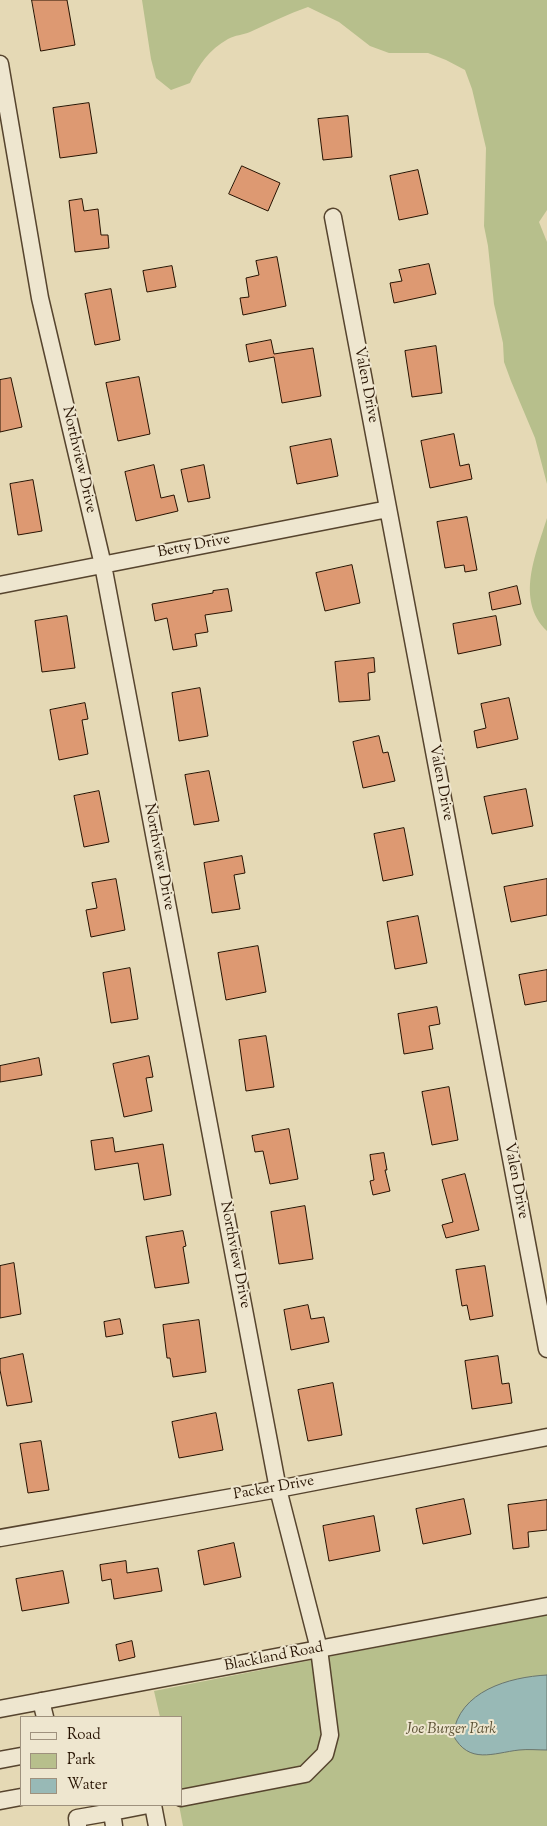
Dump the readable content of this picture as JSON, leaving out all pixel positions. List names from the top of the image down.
{
  "streets": {
    "street": [
      "Valen Drive",
      "Northview Drive",
      "Betty Drive",
      "Packer Drive",
      "Blackland Road"
    ]
  },
  "crossings": [
    ["Valen Drive", "Betty Drive"],
    ["Northview Drive", "Betty Drive"],
    ["Northview Drive", "Packer Drive"],
    ["Northview Drive", "Blackland Road"]
  ],
  "parks": ["Joe Burger Park"],
  "legend": ["Road", "Park", "Water"]
}
